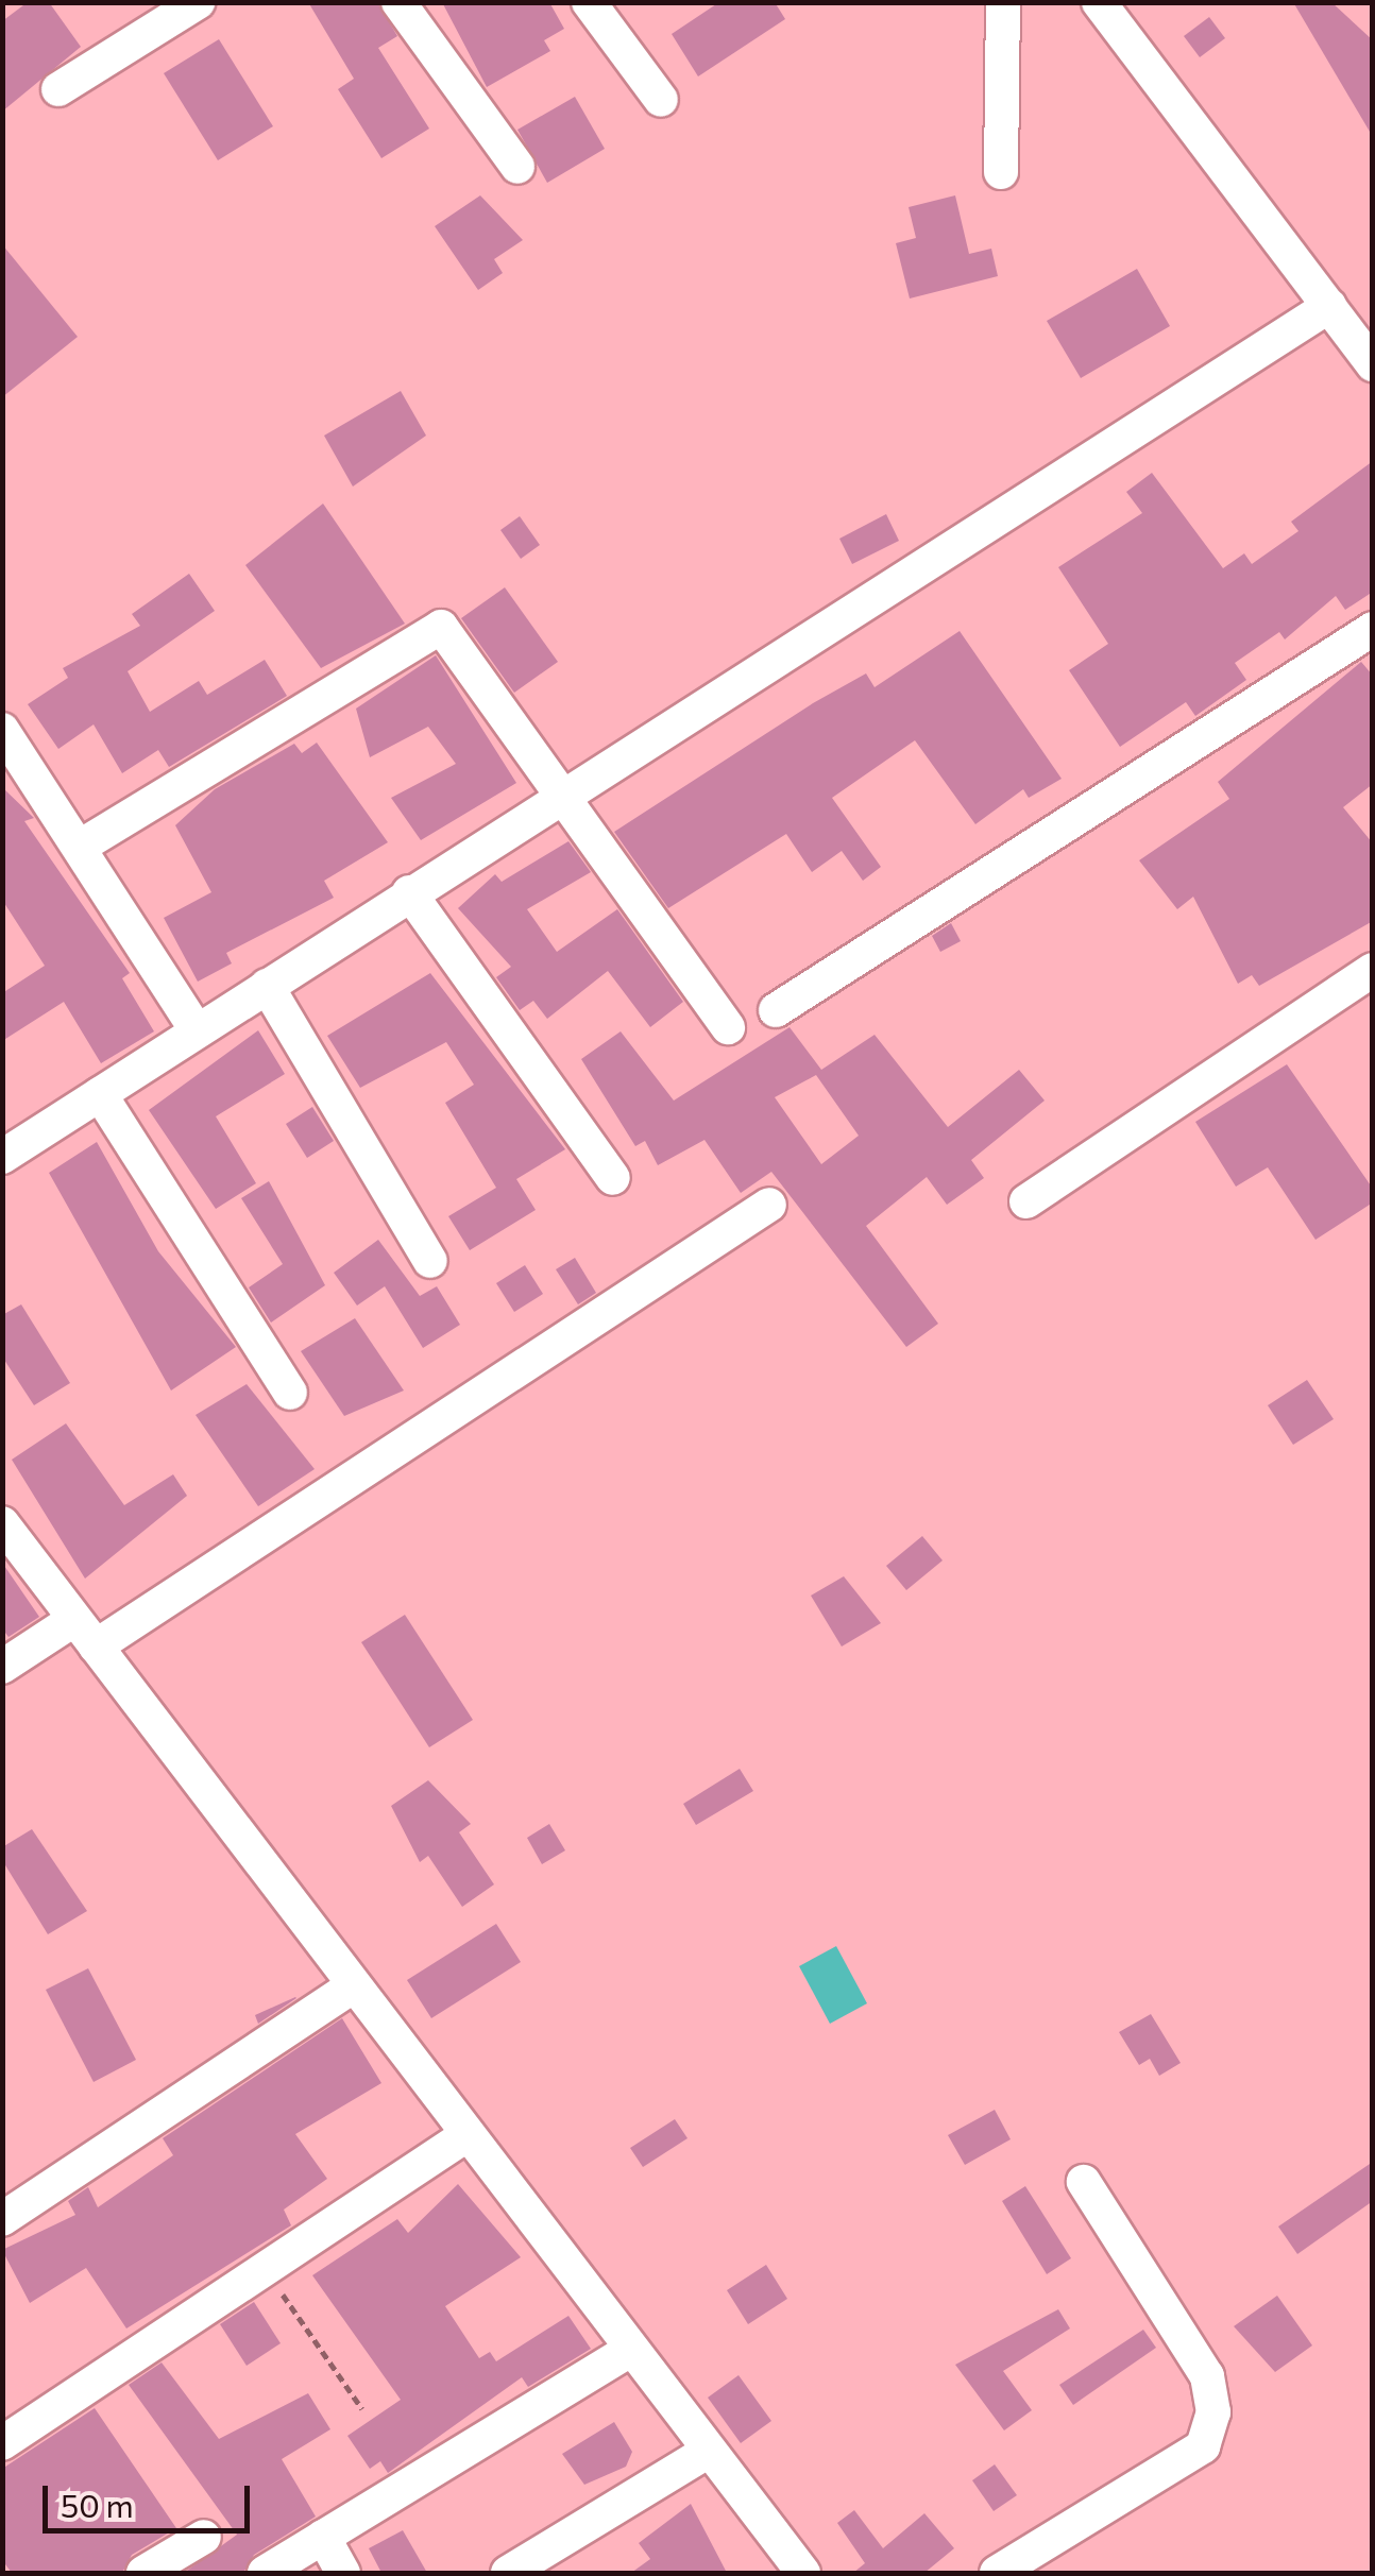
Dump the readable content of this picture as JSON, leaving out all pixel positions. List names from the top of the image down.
{
  "scale_bar": "50 m"
}
